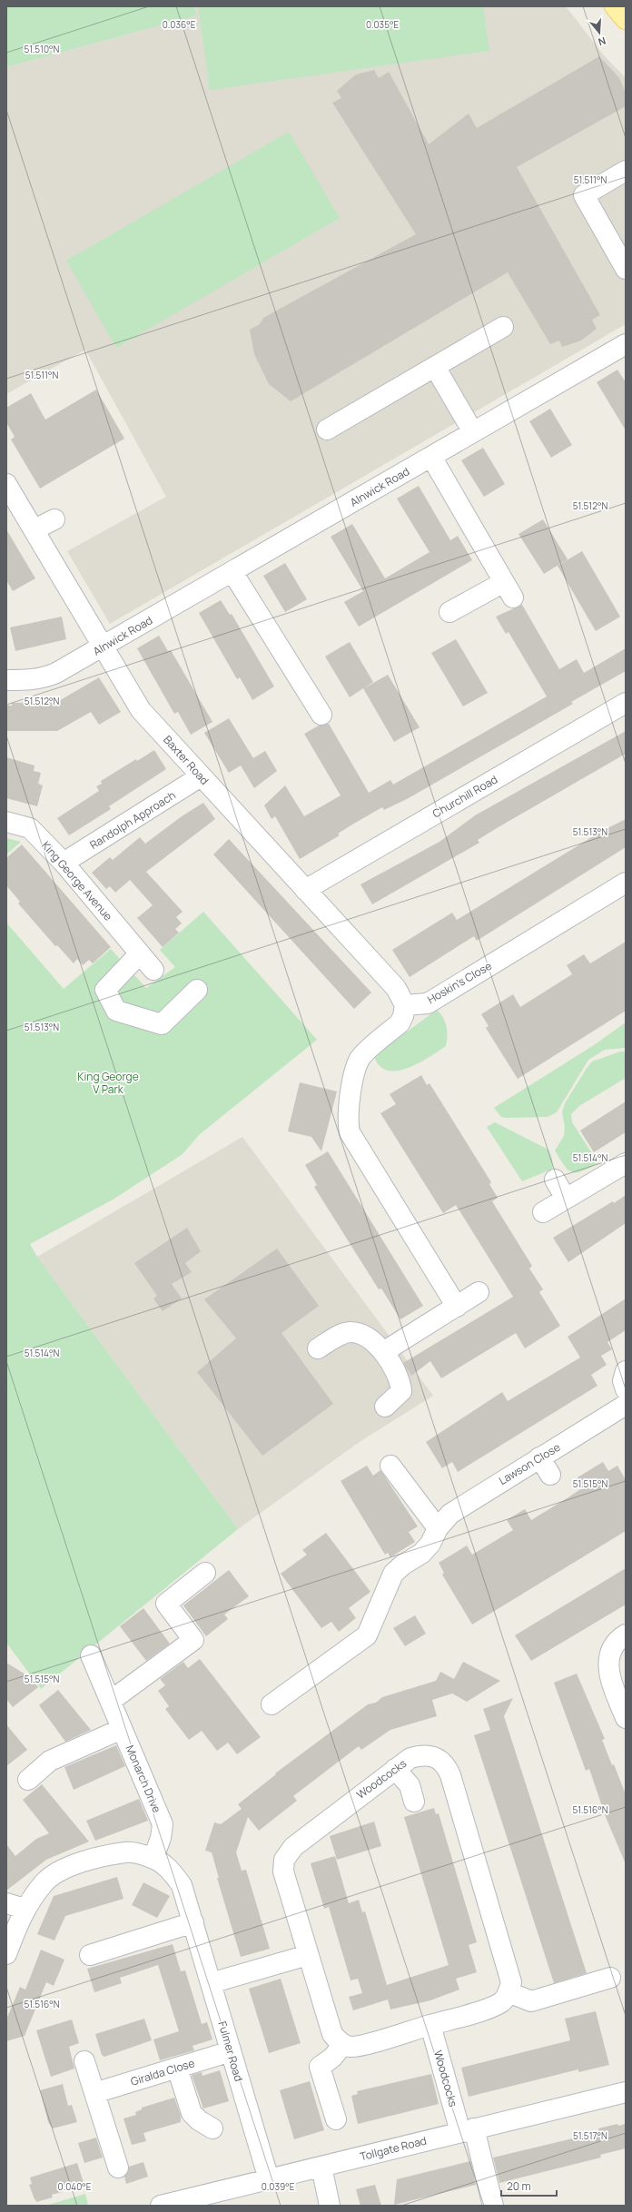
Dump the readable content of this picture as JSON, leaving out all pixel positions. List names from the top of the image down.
{
  "streets": {
    "street": [
      "Alnwick Road",
      "Baxter Road",
      "Churchill Road",
      "Randolph Approach",
      "King George Avenue",
      "Hoskin's Close",
      "Lawson Close",
      "Monarch Drive",
      "Woodcocks",
      "Fulmer Road",
      "Giralda Close",
      "Tollgate Road"
    ]
  },
  "crossings": [
    ["Alnwick Road", "Baxter Road"],
    ["Baxter Road", "Churchill Road"],
    ["Baxter Road", "Randolph Approach"],
    ["Baxter Road", "Hoskin's Close"],
    ["Randolph Approach", "King George Avenue"],
    ["Monarch Drive", "Fulmer Road"],
    ["Woodcocks", "Tollgate Road"],
    ["Fulmer Road", "Giralda Close"],
    ["Fulmer Road", "Tollgate Road"]
  ],
  "parks": ["King George V Park"],
  "scale_bar": "20 m",
  "north": "bottom",
  "coordinates": [
    "0.036°E",
    "0.035°E",
    "51.510°N",
    "51.511°N",
    "51.512°N",
    "51.513°N",
    "51.514°N",
    "51.515°N",
    "51.516°N",
    "51.517°N",
    "0.040°E",
    "0.039°E"
  ]
}
